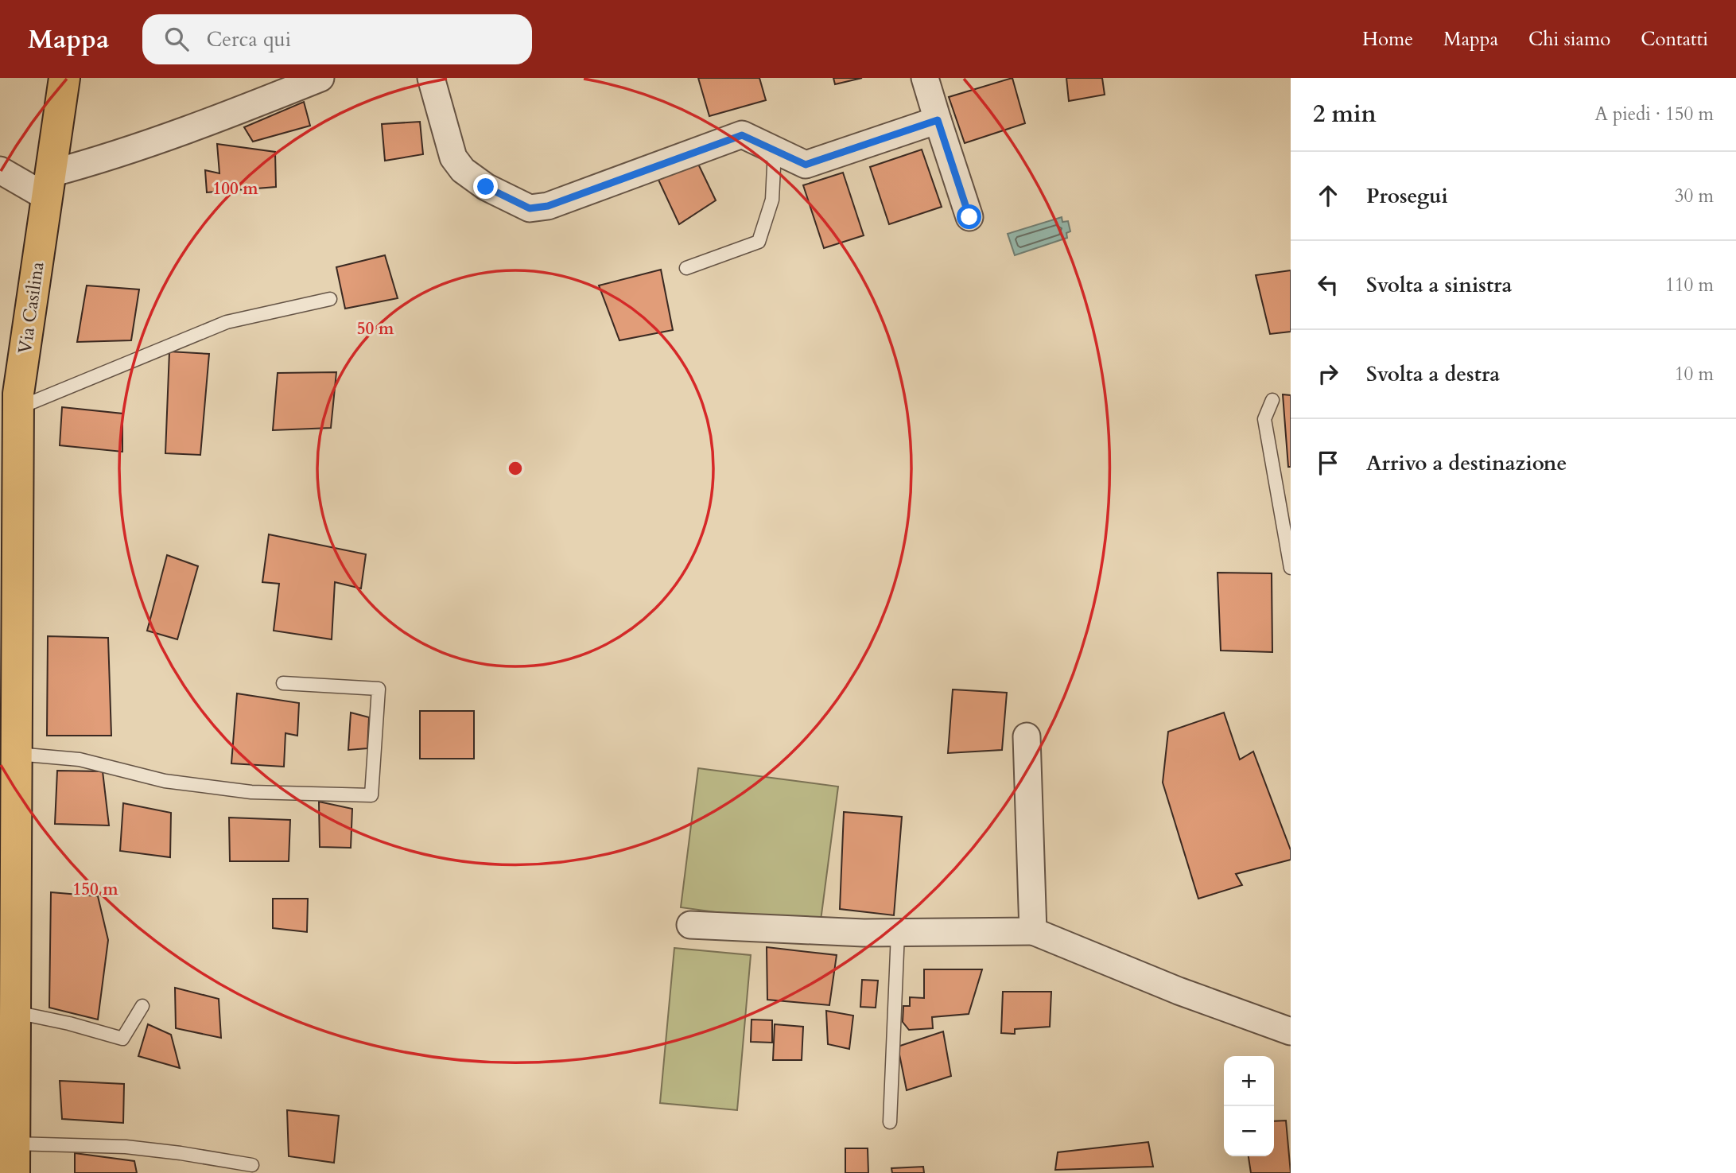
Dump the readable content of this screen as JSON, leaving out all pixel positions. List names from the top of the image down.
{
  "streets": {
    "main road": ["Via Casilina"]
  },
  "page": {
    "header": "Mappa",
    "search": "Cerca qui",
    "nav": [
      "Home",
      "Mappa",
      "Chi siamo",
      "Contatti"
    ],
    "heading": ["2 min", "A piedi · 150 m"],
    "list": [
      ["Prosegui", "30 m"],
      ["Svolta a sinistra", "110 m"],
      ["Svolta a destra", "10 m"],
      "Arrivo a destinazione"
    ],
    "map_buttons": ["+", "−"]
  },
  "rings": ["100 m", "50 m", "150 m"]
}
